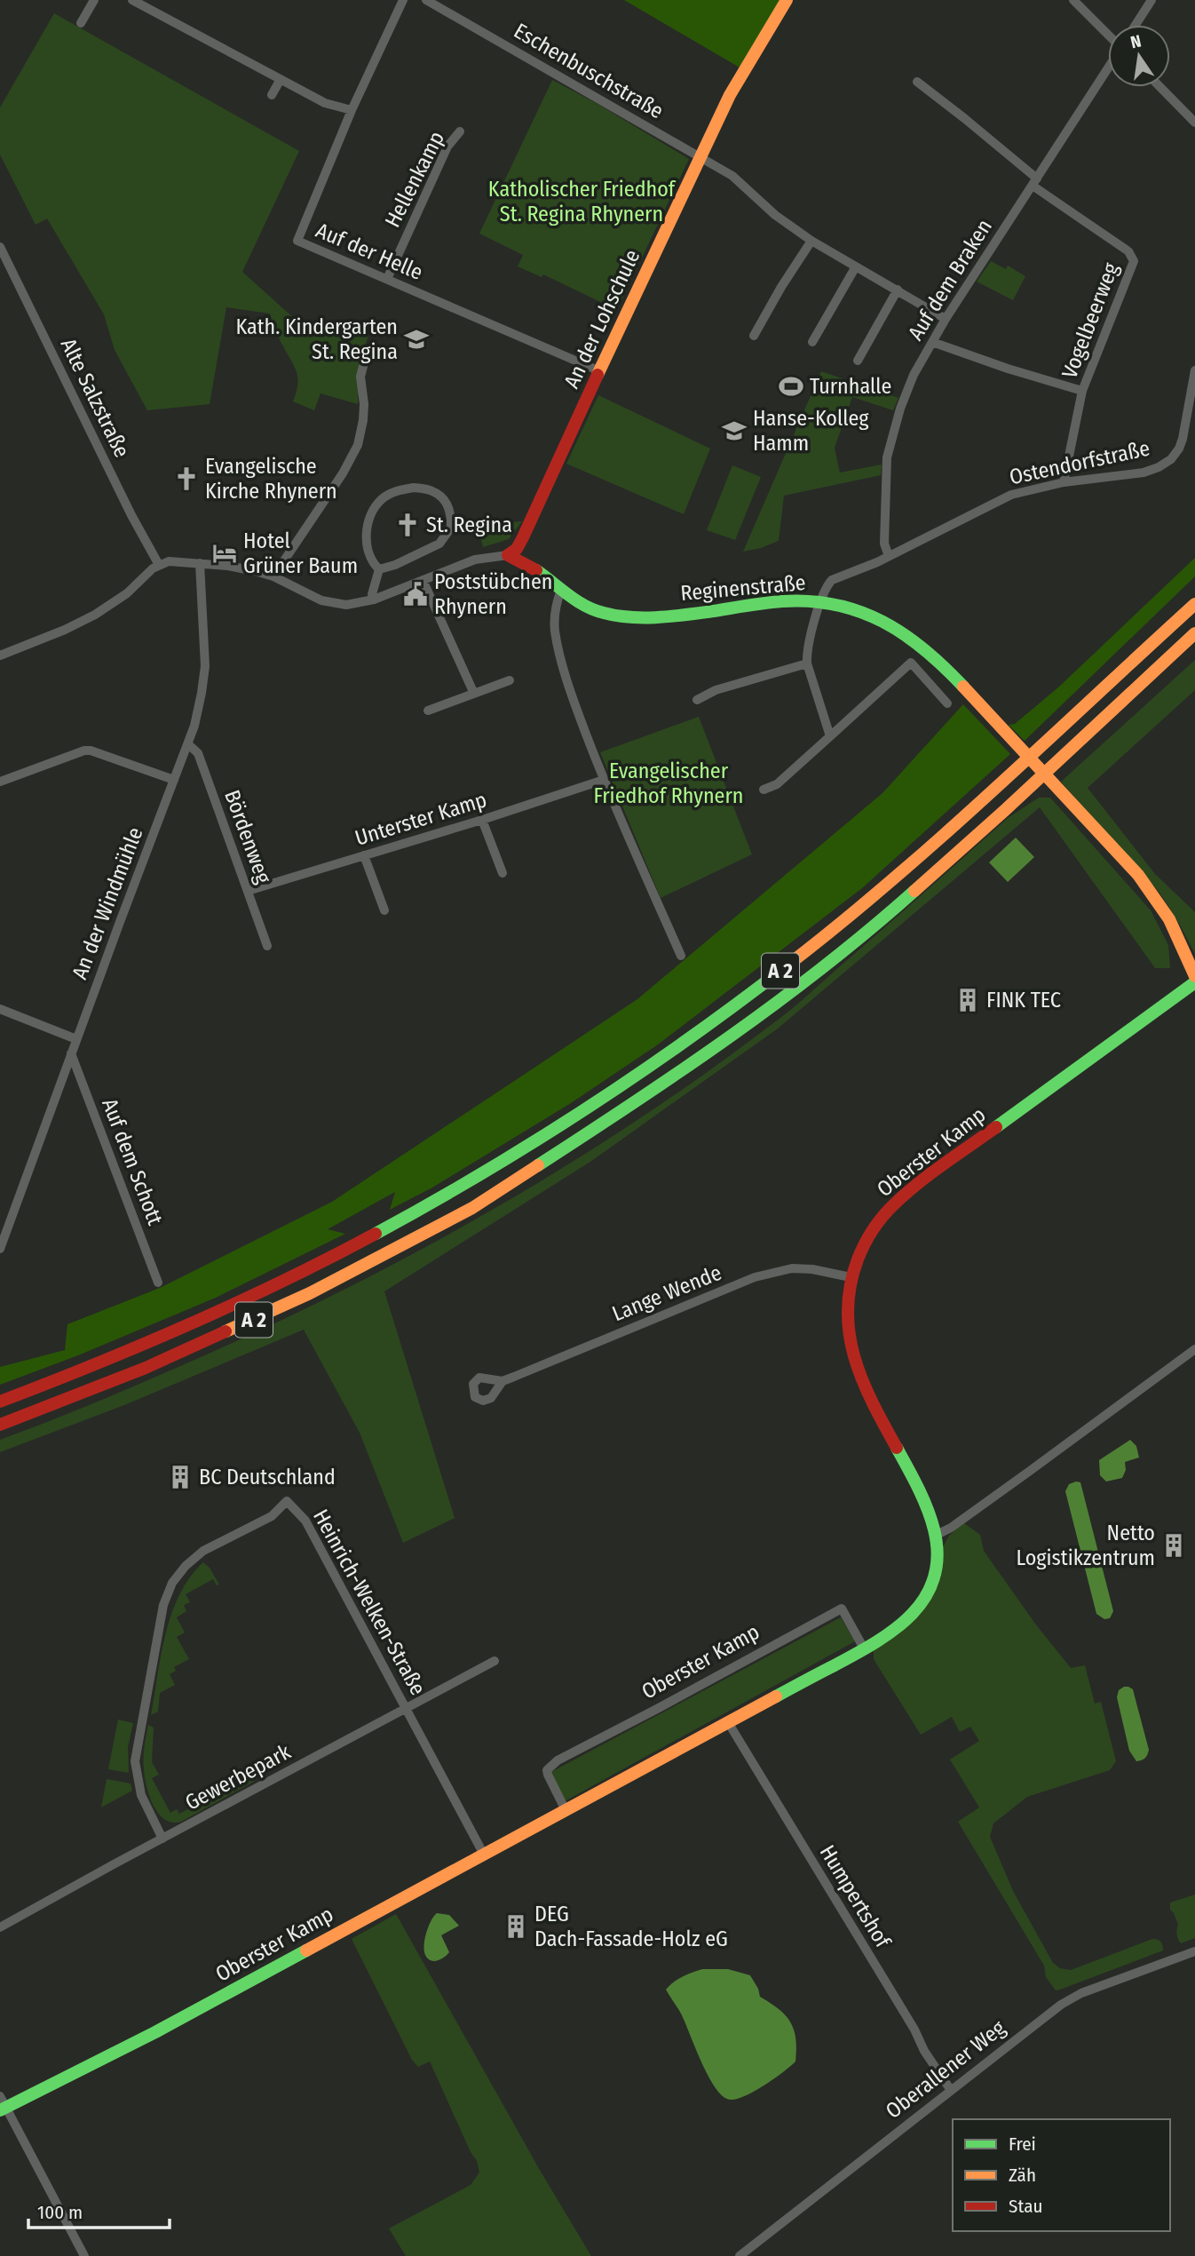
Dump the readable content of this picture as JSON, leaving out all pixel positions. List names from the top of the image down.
{
  "streets": {
    "main road": [
      "An der Lohschule",
      "Reginenstraße",
      "A 2",
      "Oberster Kamp"
    ],
    "street": [
      "Eschenbuschstraße",
      "Hellenkamp",
      "Auf der Helle",
      "Auf dem Braken",
      "Vogelbeerweg",
      "Alte Salzstraße",
      "Ostendorfstraße",
      "Unterster Kamp",
      "Bördenweg",
      "An der Windmühle",
      "Auf dem Schott",
      "Lange Wende",
      "Heinrich-Welken-Straße",
      "Gewerbepark",
      "Humpertshof",
      "Oberallener Weg"
    ]
  },
  "crossings": [
    ["Eschenbuschstraße", "Auf dem Braken"],
    ["Eschenbuschstraße", "An der Lohschule"],
    ["Hellenkamp", "Auf der Helle"],
    ["Auf der Helle", "An der Lohschule"],
    ["Auf dem Braken", "Vogelbeerweg"],
    ["Auf dem Braken", "Ostendorfstraße"],
    ["An der Lohschule", "Reginenstraße"],
    ["Vogelbeerweg", "Ostendorfstraße"],
    ["Ostendorfstraße", "Reginenstraße"],
    ["Unterster Kamp", "Bördenweg"],
    ["Bördenweg", "An der Windmühle"],
    ["An der Windmühle", "Auf dem Schott"],
    ["Oberster Kamp", "Lange Wende"],
    ["Oberster Kamp", "Heinrich-Welken-Straße"],
    ["Oberster Kamp", "Humpertshof"],
    ["Heinrich-Welken-Straße", "Gewerbepark"],
    ["Humpertshof", "Oberallener Weg"]
  ],
  "parks": ["Katholischer Friedhof St. Regina Rhynern", "Evangelischer Friedhof Rhynern"],
  "places": {
    "school or university": ["Kath. Kindergarten St. Regina", "Hanse-Kolleg Hamm"],
    "sports": ["Turnhalle"],
    "church": ["Evangelische Kirche Rhynern", "St. Regina"],
    "hotel": ["Hotel Grüner Baum"],
    "public building": ["Poststübchen Rhynern"],
    "building": [
      "FINK TEC",
      "BC Deutschland",
      "Netto Logistikzentrum",
      "DEG Dach-Fassade-Holz eG"
    ]
  },
  "legend": ["Frei", "Zäh", "Stau"],
  "scale_bar": "100 m",
  "north": "top"
}
